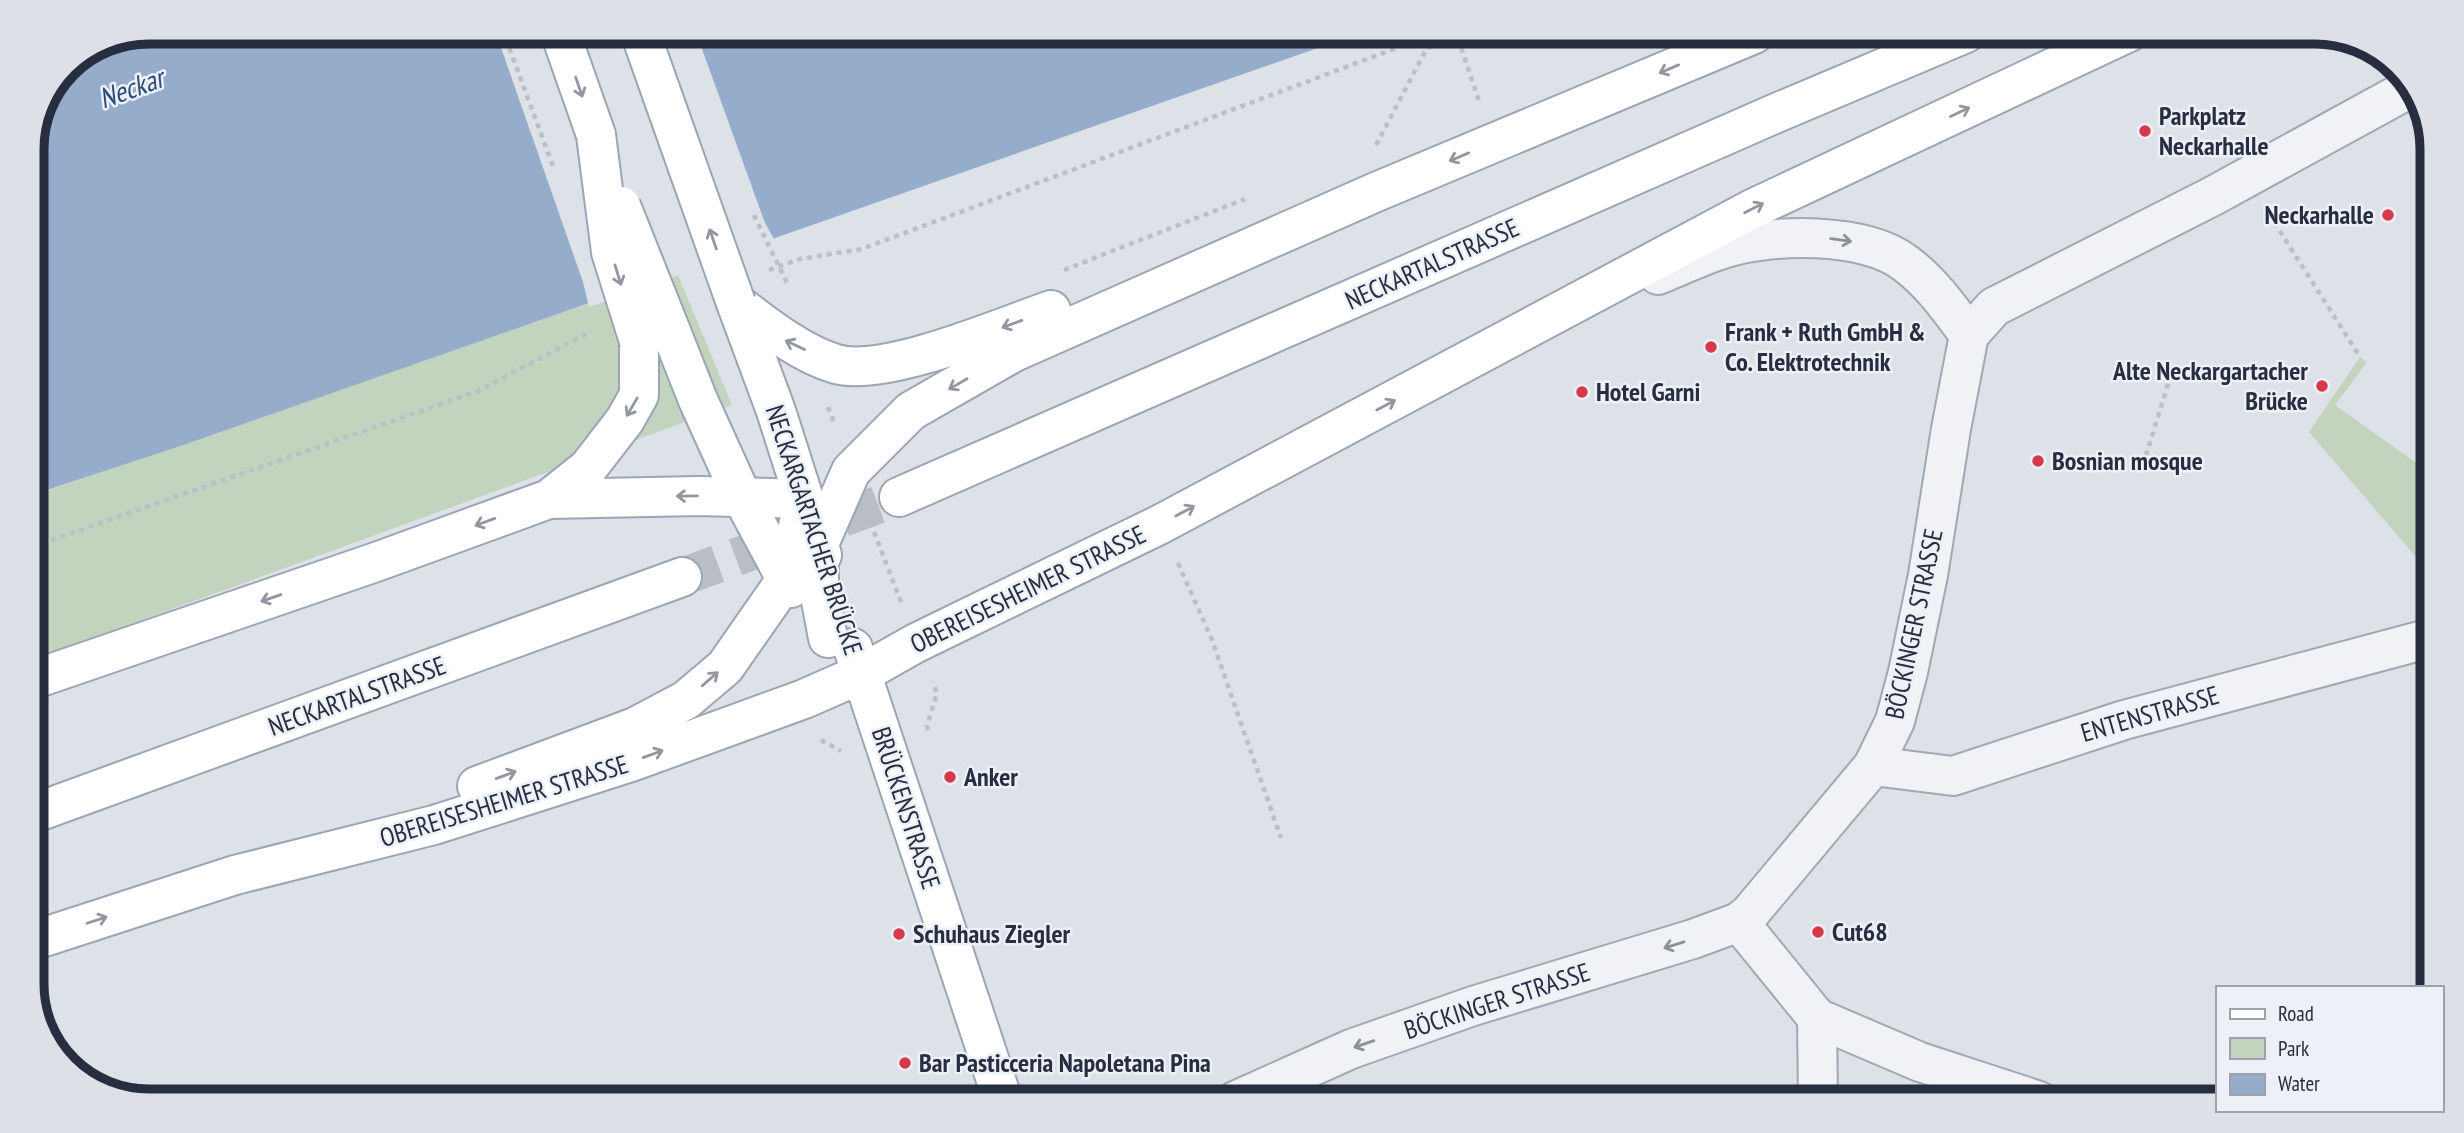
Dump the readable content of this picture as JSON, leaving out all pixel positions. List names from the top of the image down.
{
  "streets": {
    "main road": [
      "NECKARTALSTRASSE",
      "NECKARGARTACHER BRÜCKE",
      "OBEREISESHEIMER STRASSE",
      "BRÜCKENSTRASSE"
    ],
    "street": ["BÖCKINGER STRASSE", "ENTENSTRASSE"]
  },
  "crossings": [
    ["NECKARGARTACHER BRÜCKE", "OBEREISESHEIMER STRASSE"],
    ["NECKARGARTACHER BRÜCKE", "BRÜCKENSTRASSE"],
    ["OBEREISESHEIMER STRASSE", "BÖCKINGER STRASSE"],
    ["OBEREISESHEIMER STRASSE", "BRÜCKENSTRASSE"],
    ["BÖCKINGER STRASSE", "ENTENSTRASSE"]
  ],
  "one_way": ["OBEREISESHEIMER STRASSE", "BÖCKINGER STRASSE"],
  "water": ["Neckar"],
  "places": [
    "Parkplatz Neckarhalle",
    "Neckarhalle",
    "Frank + Ruth GmbH & Co. Elektrotechnik",
    "Alte Neckargartacher Brücke",
    "Hotel Garni",
    "Bosnian mosque",
    "Anker",
    "Cut68",
    "Schuhaus Ziegler",
    "Bar Pasticceria Napoletana Pina"
  ],
  "legend": ["Road", "Park", "Water"]
}
